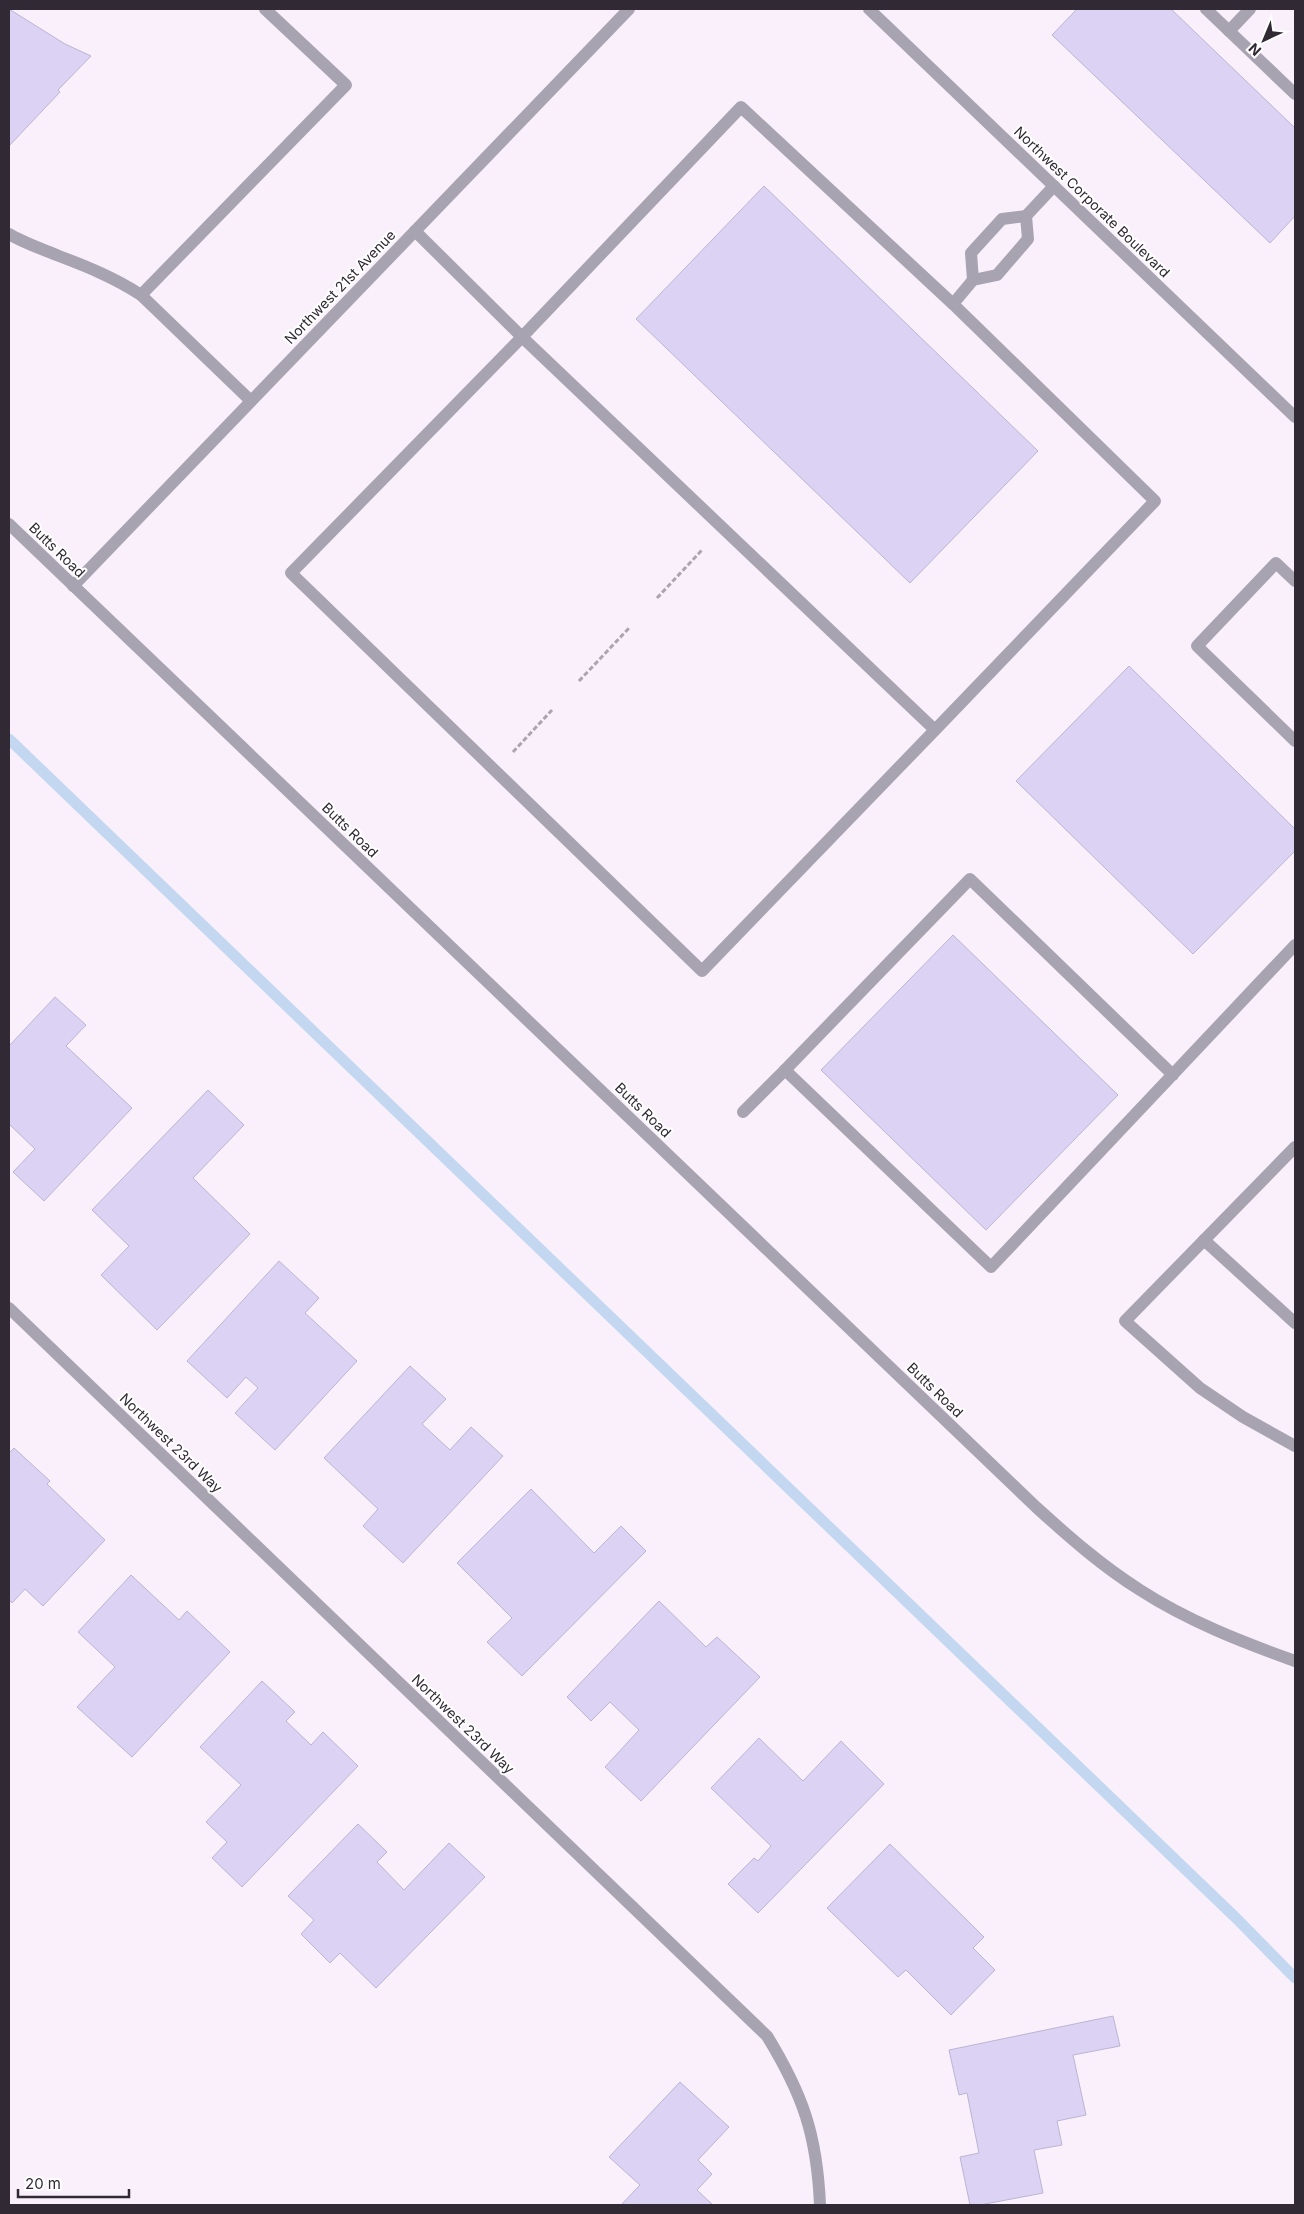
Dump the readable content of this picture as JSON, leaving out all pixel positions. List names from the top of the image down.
{
  "streets": {
    "street": [
      "Northwest Corporate Boulevard",
      "Northwest 21st Avenue",
      "Butts Road",
      "Northwest 23rd Way"
    ]
  },
  "crossings": [
    ["Northwest 21st Avenue", "Butts Road"]
  ],
  "scale_bar": "20 m",
  "north": "bottom left"
}
